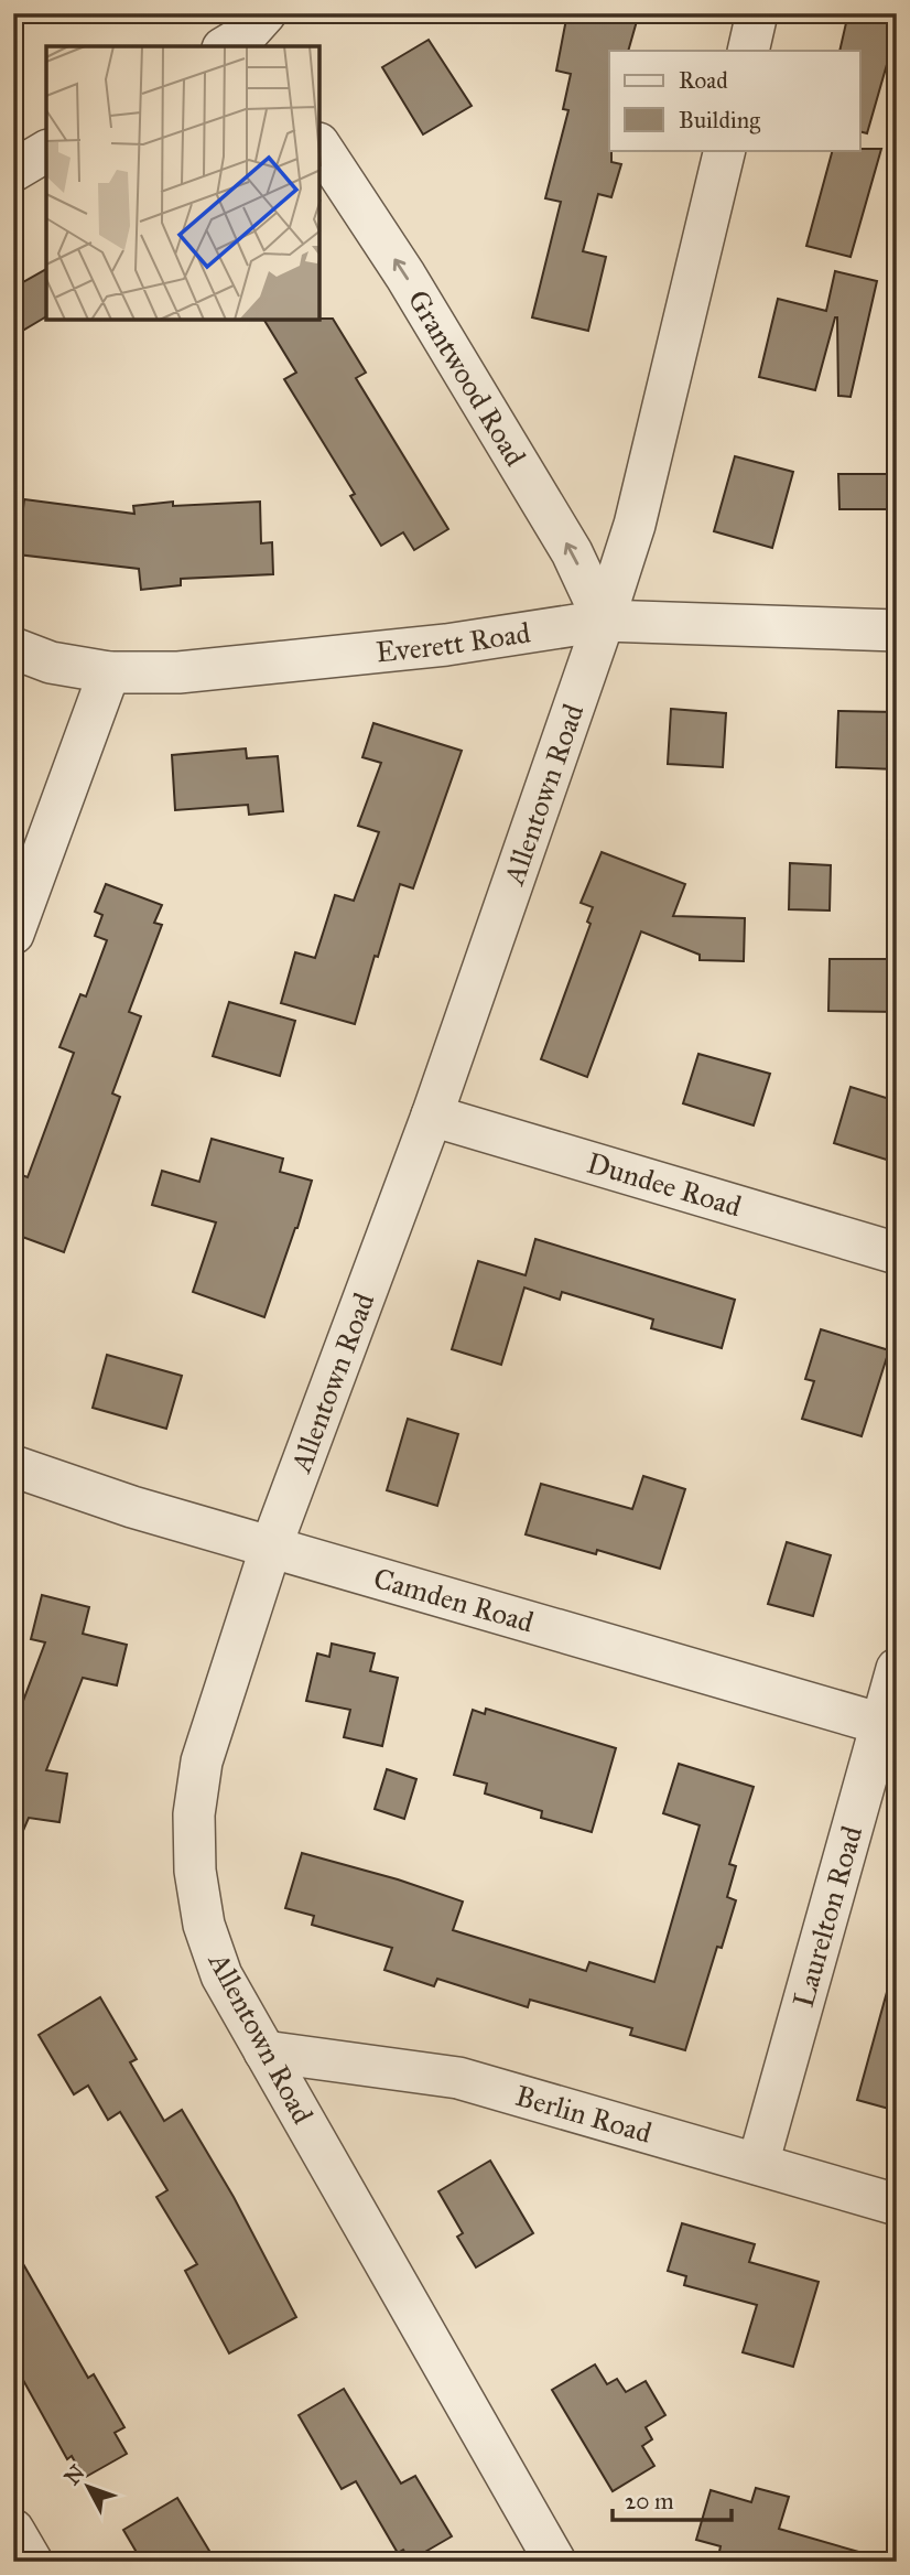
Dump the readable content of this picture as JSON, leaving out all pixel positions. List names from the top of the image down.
{
  "streets": {
    "street": [
      "Grantwood Road",
      "Everett Road",
      "Allentown Road",
      "Dundee Road",
      "Camden Road",
      "Laurelton Road",
      "Berlin Road"
    ]
  },
  "crossings": [
    ["Grantwood Road", "Everett Road"],
    ["Grantwood Road", "Allentown Road"],
    ["Everett Road", "Allentown Road"],
    ["Allentown Road", "Dundee Road"],
    ["Allentown Road", "Camden Road"],
    ["Allentown Road", "Berlin Road"],
    ["Camden Road", "Laurelton Road"],
    ["Laurelton Road", "Berlin Road"]
  ],
  "one_way": ["Grantwood Road"],
  "legend": ["Road", "Building"],
  "scale_bar": "20 m",
  "north": "top left"
}
